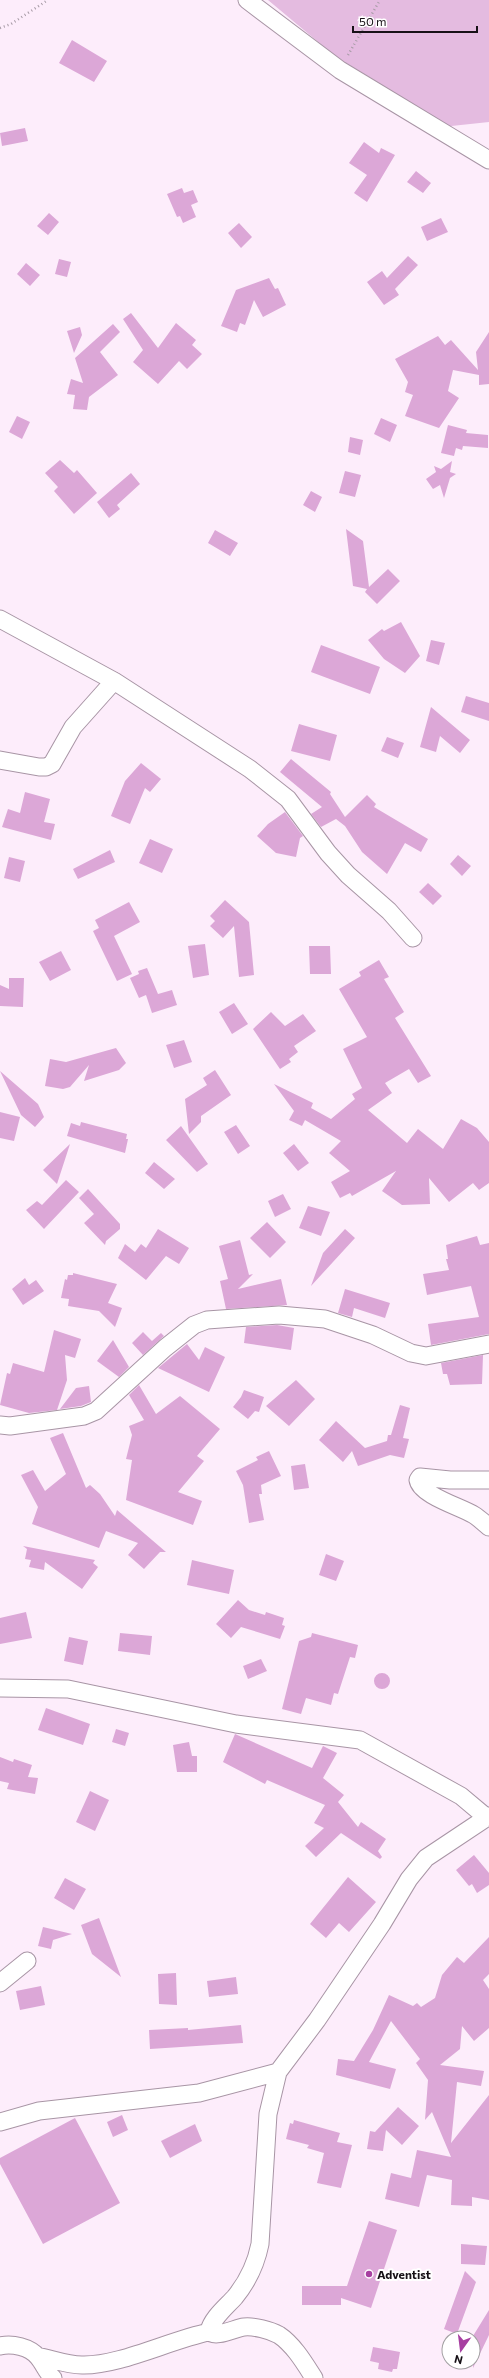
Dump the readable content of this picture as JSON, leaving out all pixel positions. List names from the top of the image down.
{
  "places": ["Adventist"],
  "scale_bar": "50 m",
  "north": "bottom"
}
